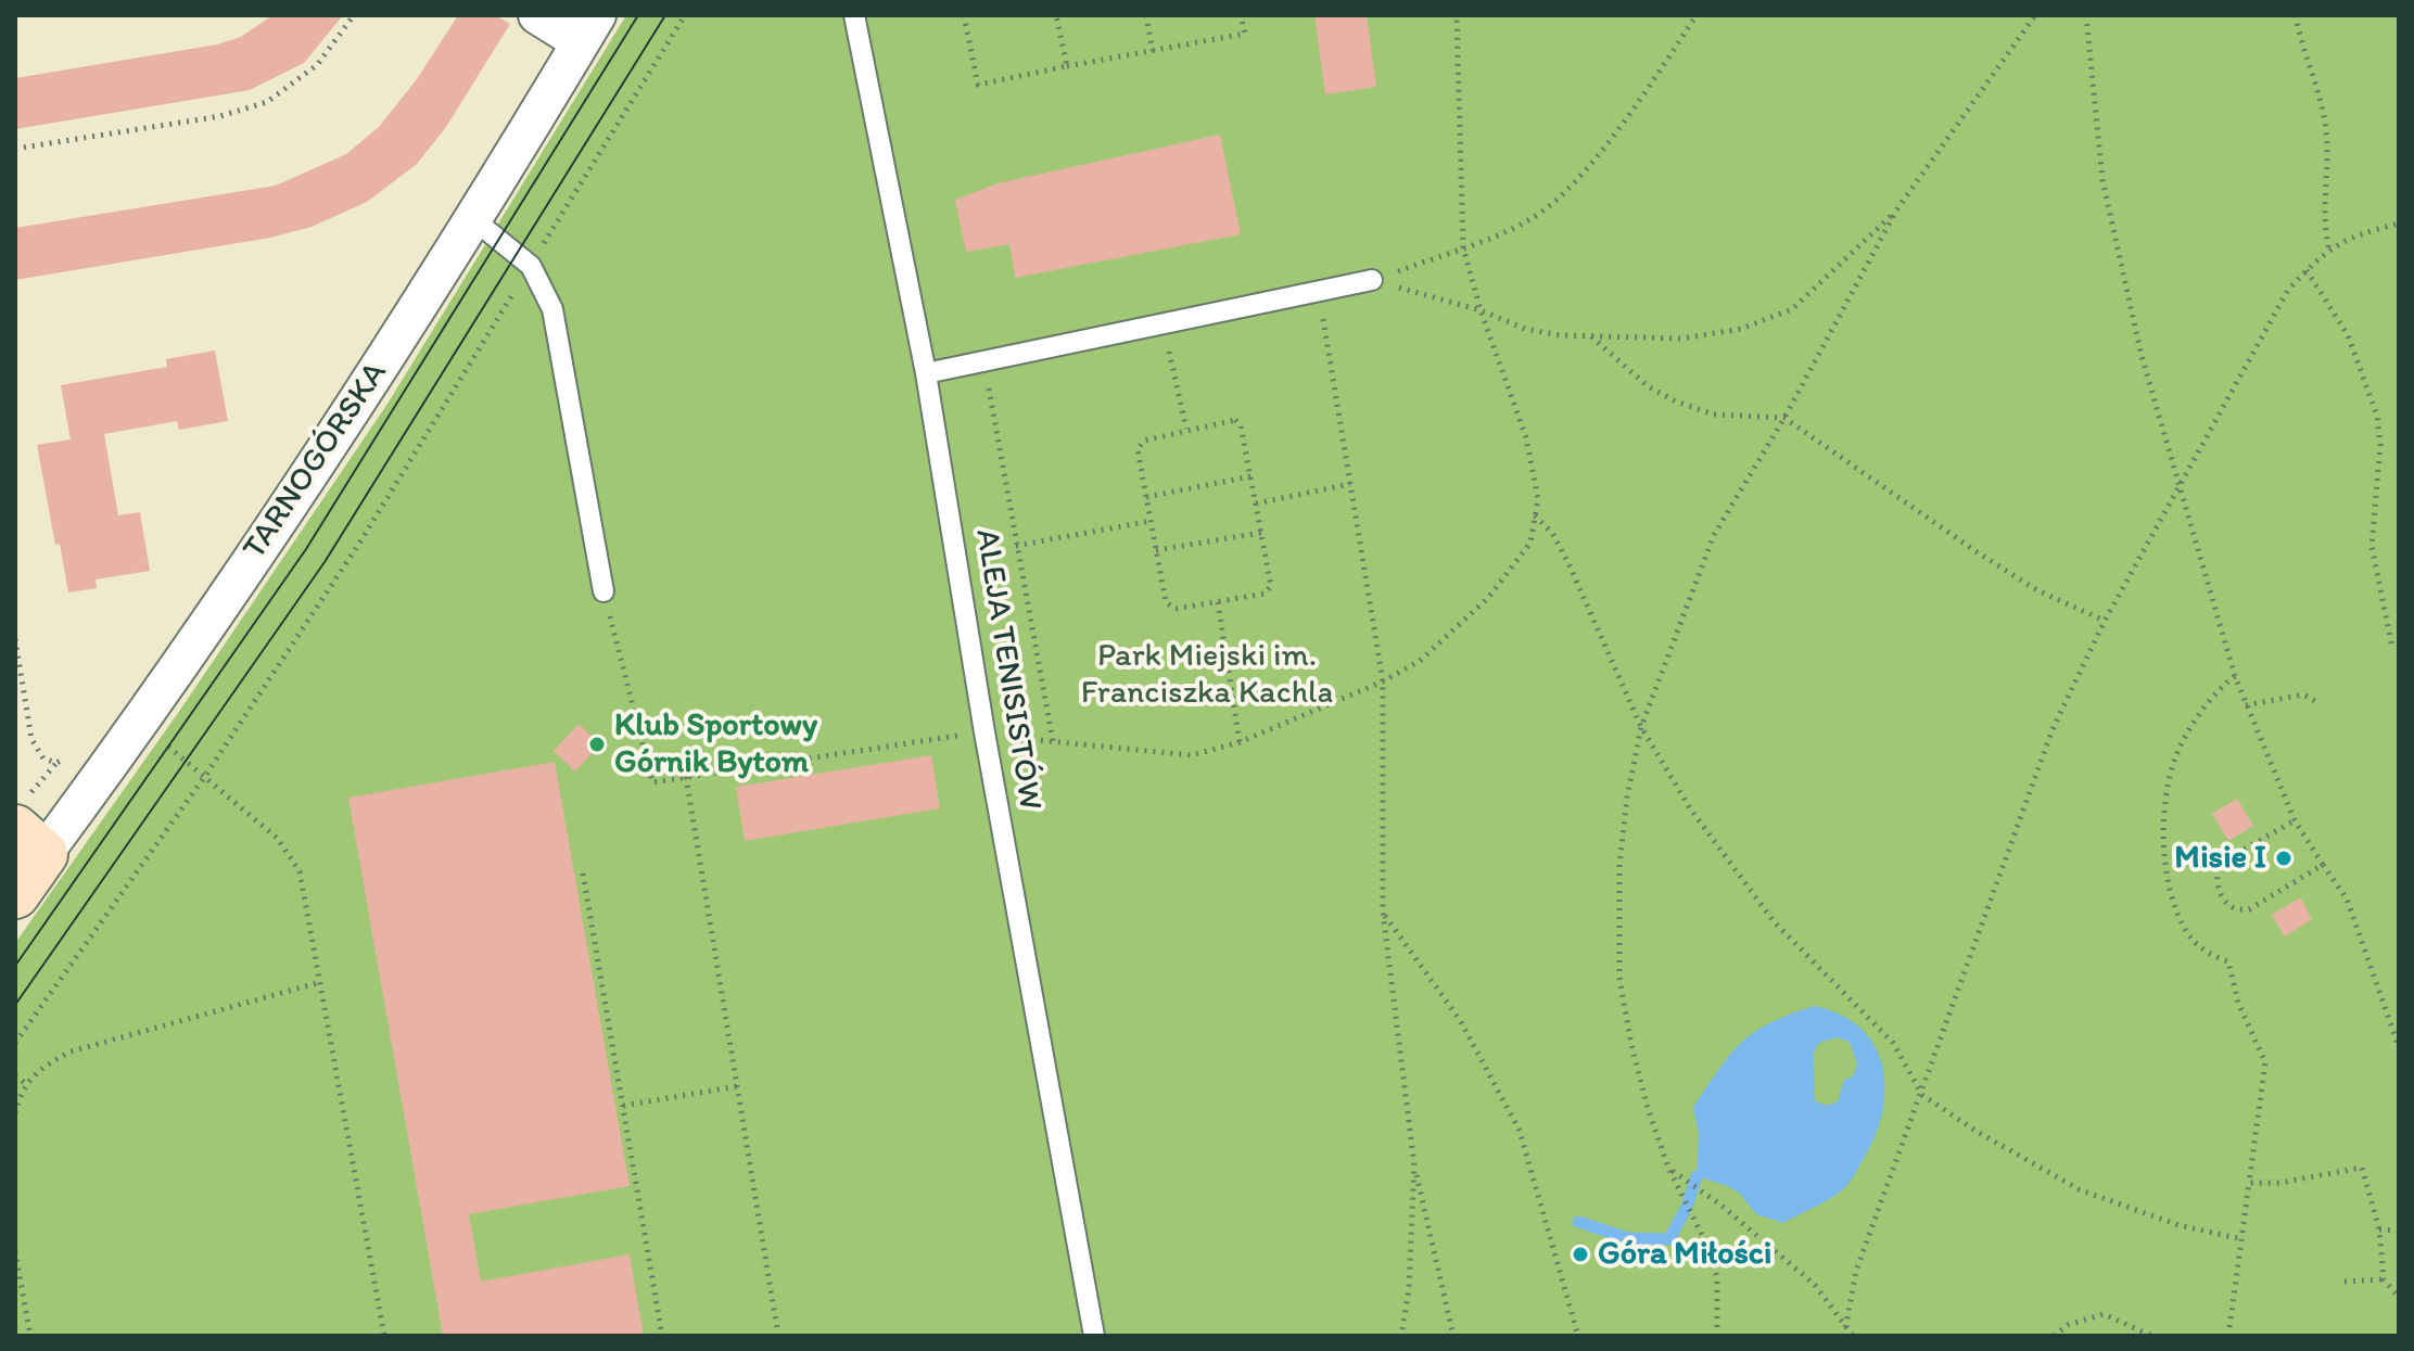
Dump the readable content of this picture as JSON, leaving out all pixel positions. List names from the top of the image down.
{
  "streets": {
    "street": ["TARNOGÓRSKA"],
    "lane": ["ALEJA TENISISTÓW"]
  },
  "parks": ["Park Miejski im. Franciszka Kachla"],
  "places": ["Klub Sportowy Górnik Bytom", "Misie I", "Góra Miłości"]
}
